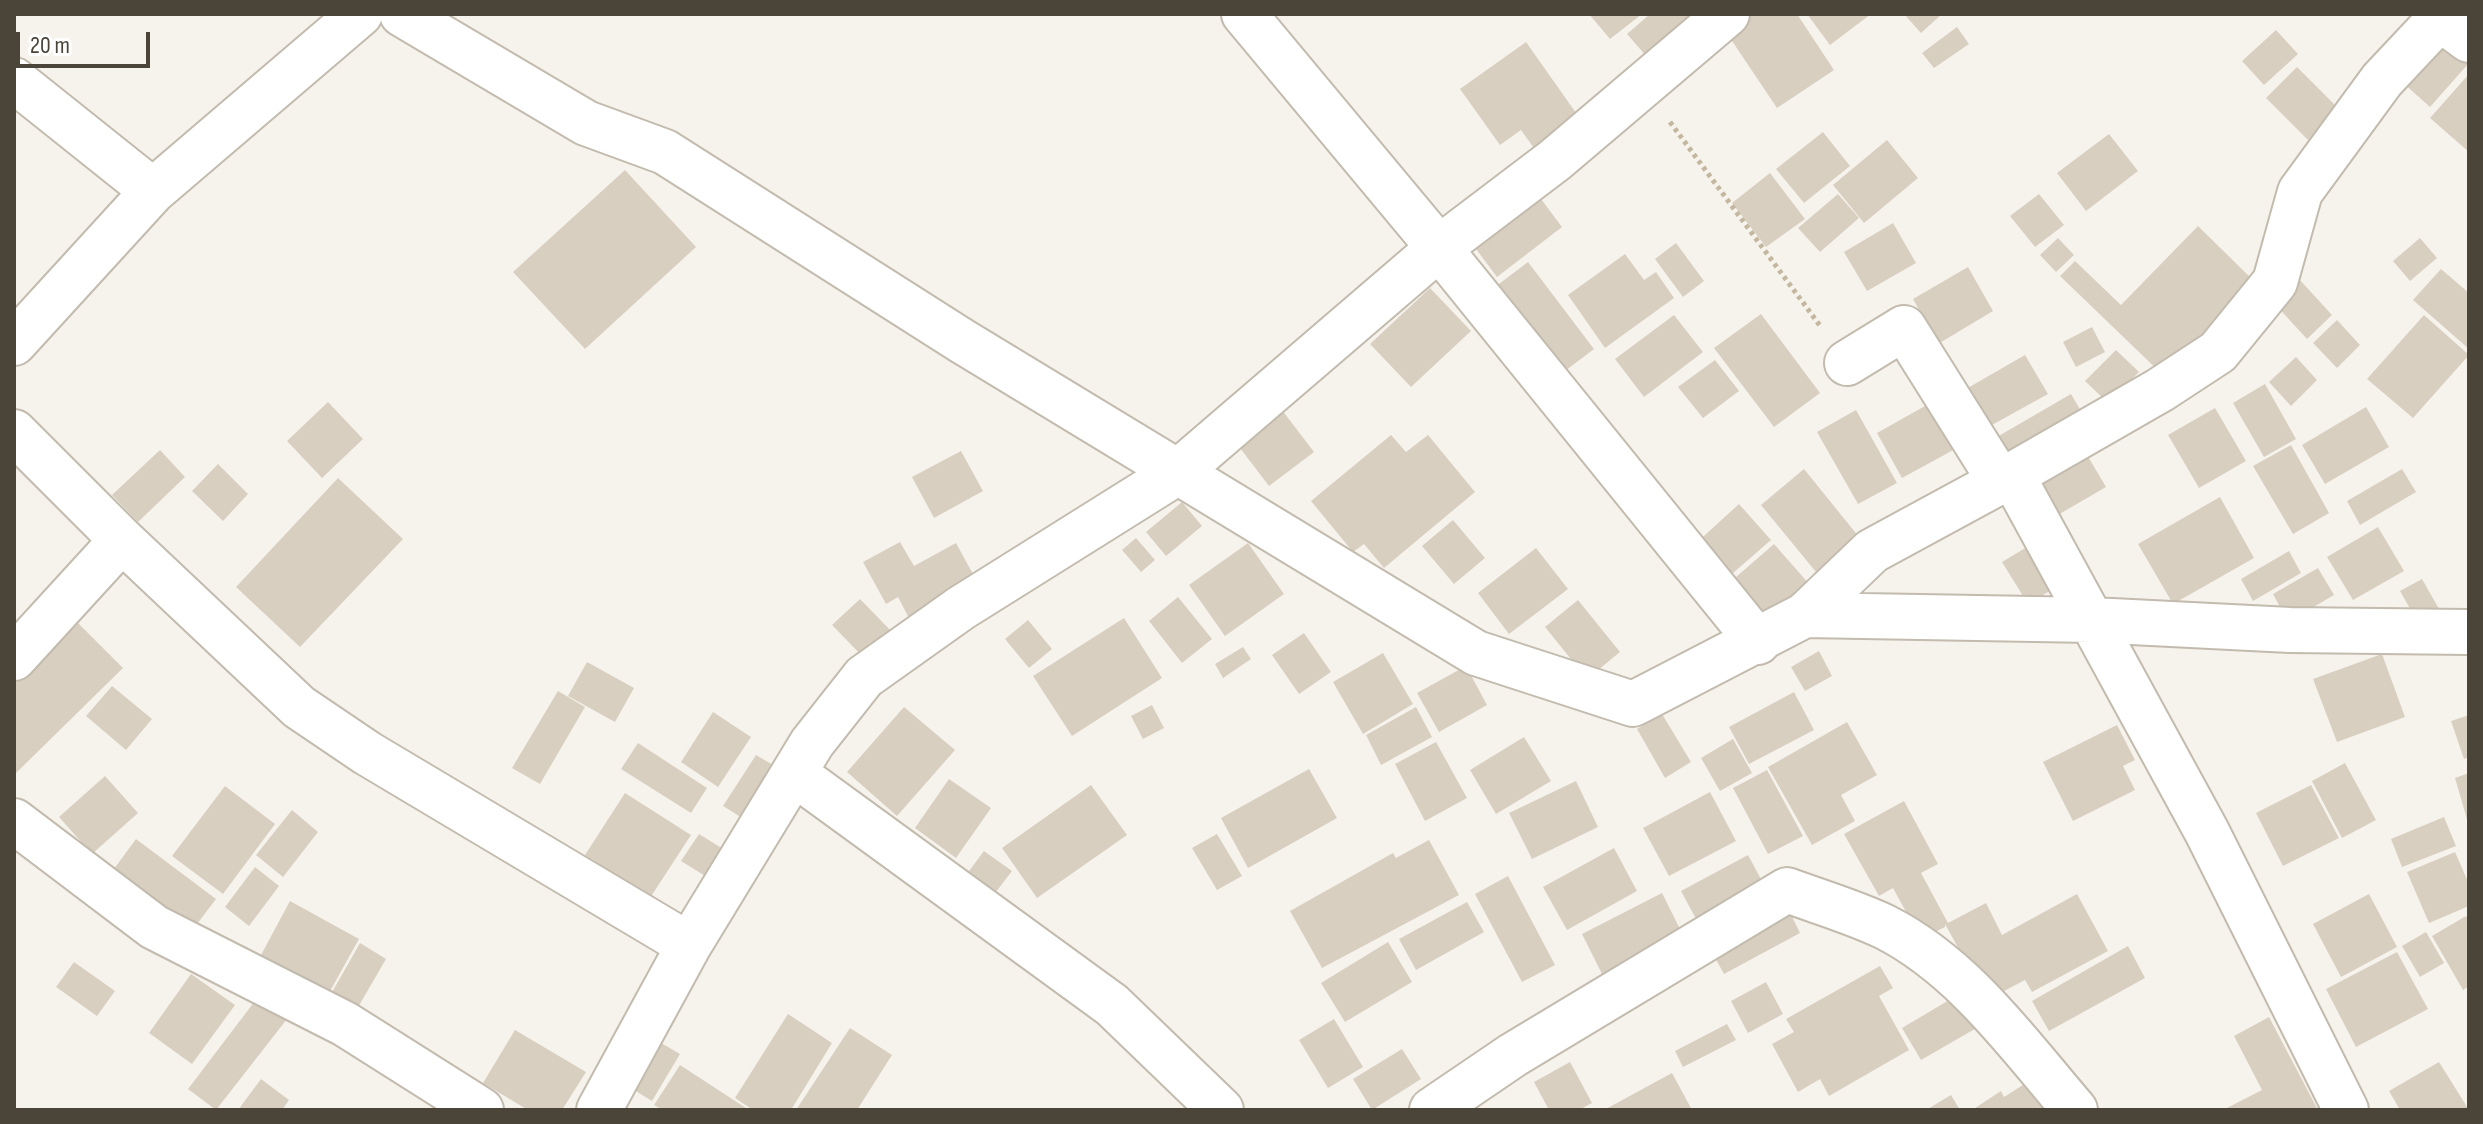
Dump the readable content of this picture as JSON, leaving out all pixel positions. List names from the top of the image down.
{
  "scale_bar": "20 m"
}
